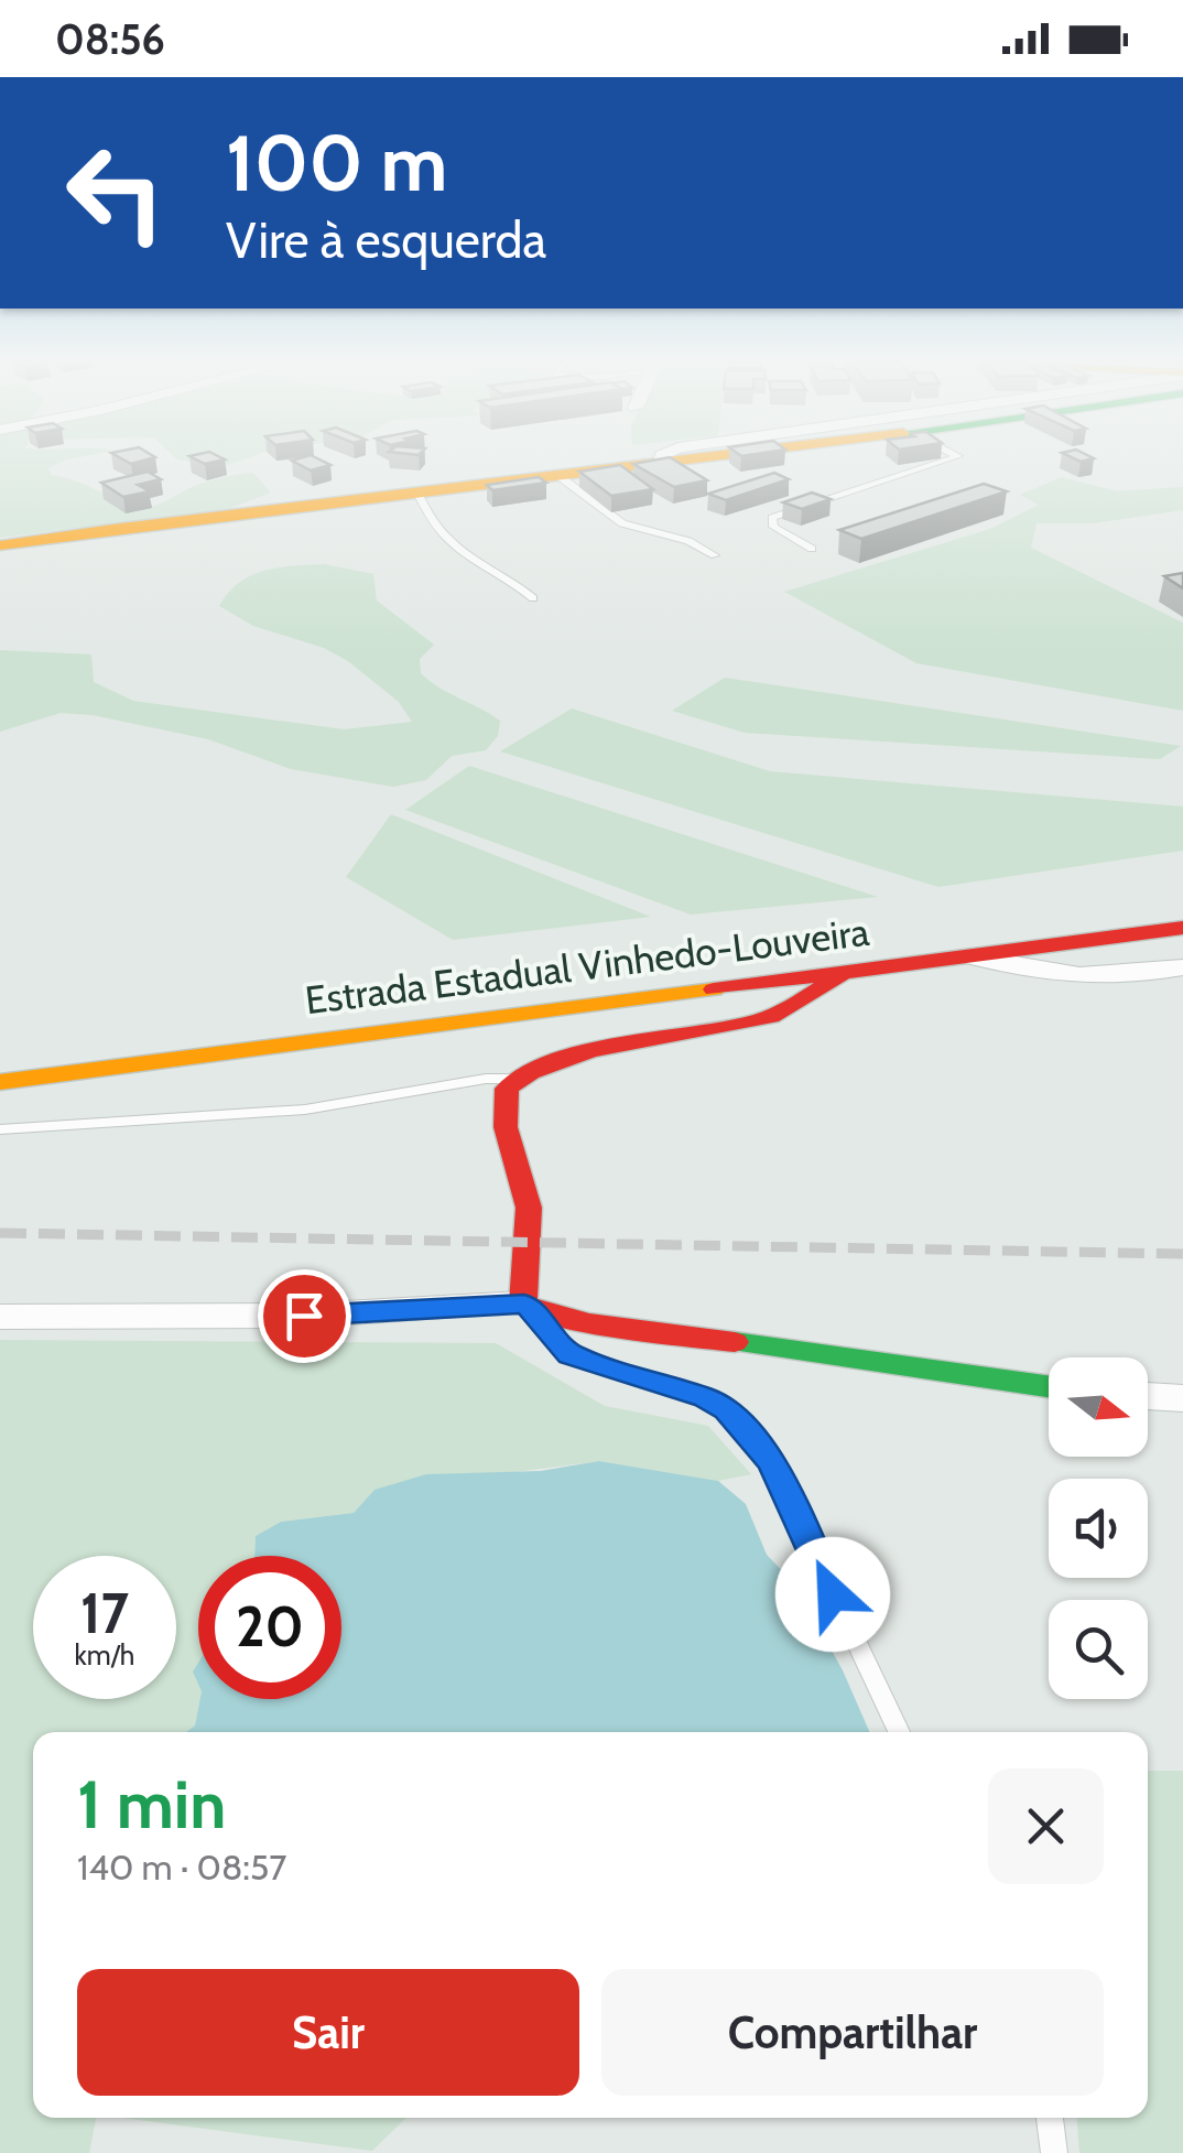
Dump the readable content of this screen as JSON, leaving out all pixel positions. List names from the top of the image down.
{
  "streets": {
    "street": ["Estrada Estadual Vinhedo-Louveira"]
  },
  "north": "right",
  "page": {
    "status": "08:56",
    "turn": ["100 m", "Vire à esquerda"],
    "speed": "17 km/h",
    "limit": "20",
    "heading": ["1 min", "140 m · 08:57"],
    "buttons": ["Sair", "Compartilhar"]
  }
}
